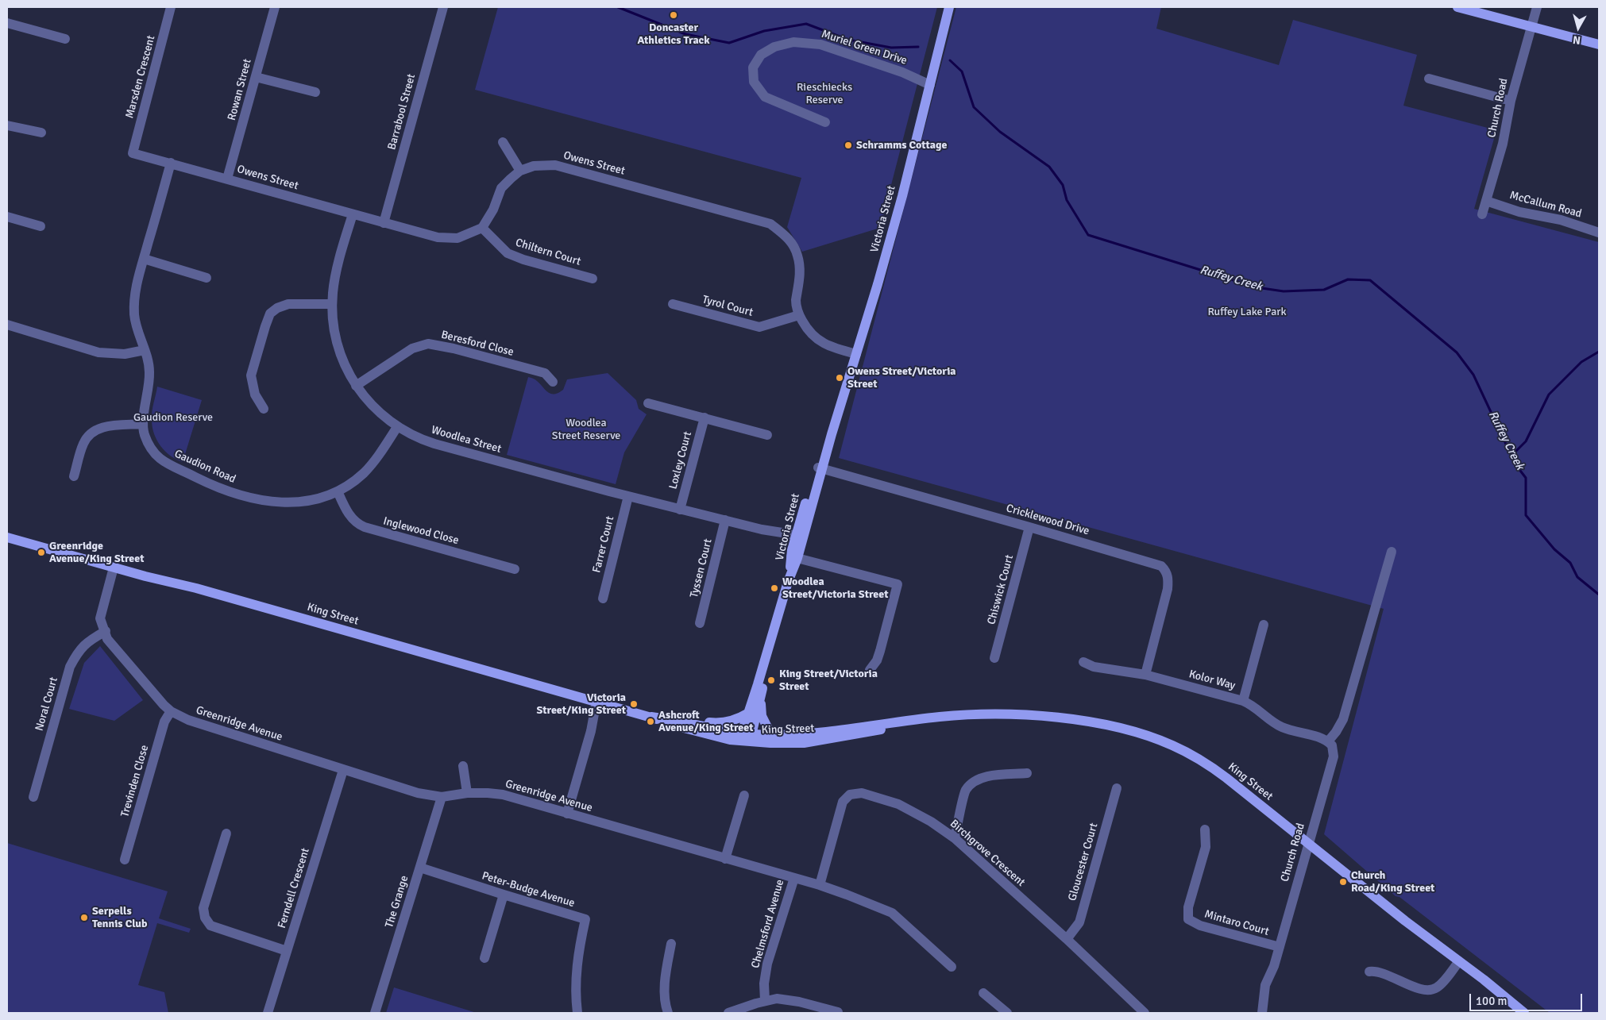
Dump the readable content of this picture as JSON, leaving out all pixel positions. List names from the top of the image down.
{
  "streets": {
    "main road": ["Victoria Street", "King Street"],
    "street": [
      "Muriel Green Drive",
      "Marsden Crescent",
      "Rowan Street",
      "Church Road",
      "Barrabool Street",
      "Owens Street",
      "McCallum Road",
      "Chiltern Court",
      "Tyrol Court",
      "Beresford Close",
      "Woodlea Street",
      "Loxley Court",
      "Gaudion Road",
      "Cricklewood Drive",
      "Inglewood Close",
      "Farrer Court",
      "Tyssen Court",
      "Chiswick Court",
      "Kolor Way",
      "Noral Court",
      "Greenridge Avenue",
      "Trevinden Close",
      "Birchgrove Crescent",
      "Gloucester Court",
      "Ferndell Crescent",
      "Peter-Budge Avenue",
      "The Grange",
      "Mintaro Court",
      "Chelmsford Avenue"
    ]
  },
  "crossings": [
    ["Muriel Green Drive", "Victoria Street"],
    ["Marsden Crescent", "Owens Street"],
    ["Rowan Street", "Owens Street"],
    ["Church Road", "McCallum Road"],
    ["Church Road", "King Street"],
    ["Church Road", "Kolor Way"],
    ["Church Road", "Mintaro Court"],
    ["Barrabool Street", "Owens Street"],
    ["Owens Street", "Victoria Street"],
    ["Owens Street", "Chiltern Court"],
    ["Owens Street", "Tyrol Court"],
    ["Owens Street", "Woodlea Street"],
    ["Owens Street", "Gaudion Road"],
    ["Victoria Street", "Woodlea Street"],
    ["Victoria Street", "Cricklewood Drive"],
    ["Victoria Street", "King Street"],
    ["Beresford Close", "Woodlea Street"],
    ["Woodlea Street", "Loxley Court"],
    ["Woodlea Street", "Gaudion Road"],
    ["Woodlea Street", "Farrer Court"],
    ["Woodlea Street", "Tyssen Court"],
    ["Gaudion Road", "Inglewood Close"],
    ["Cricklewood Drive", "Chiswick Court"],
    ["Cricklewood Drive", "Kolor Way"],
    ["King Street", "Greenridge Avenue"],
    ["Noral Court", "Greenridge Avenue"],
    ["Greenridge Avenue", "Trevinden Close"],
    ["Greenridge Avenue", "Birchgrove Crescent"],
    ["Greenridge Avenue", "Ferndell Crescent"],
    ["Greenridge Avenue", "The Grange"],
    ["Greenridge Avenue", "Chelmsford Avenue"],
    ["Birchgrove Crescent", "Gloucester Court"],
    ["Peter-Budge Avenue", "The Grange"]
  ],
  "water": ["Ruffey Creek"],
  "parks": [
    "Rieschiecks Reserve",
    "Ruffey Lake Park",
    "Gaudion Reserve",
    "Woodlea Street Reserve"
  ],
  "places": [
    "Doncaster Athletics Track",
    "Schramms Cottage",
    "Owens Street/Victoria Street",
    "Greenridge Avenue/King Street",
    "Woodlea Street/Victoria Street",
    "King Street/Victoria Street",
    "Victoria Street/King Street",
    "Ashcroft Avenue/King Street",
    "Church Road/King Street",
    "Serpells Tennis Club"
  ],
  "scale_bar": "100 m",
  "north": "bottom"
}
